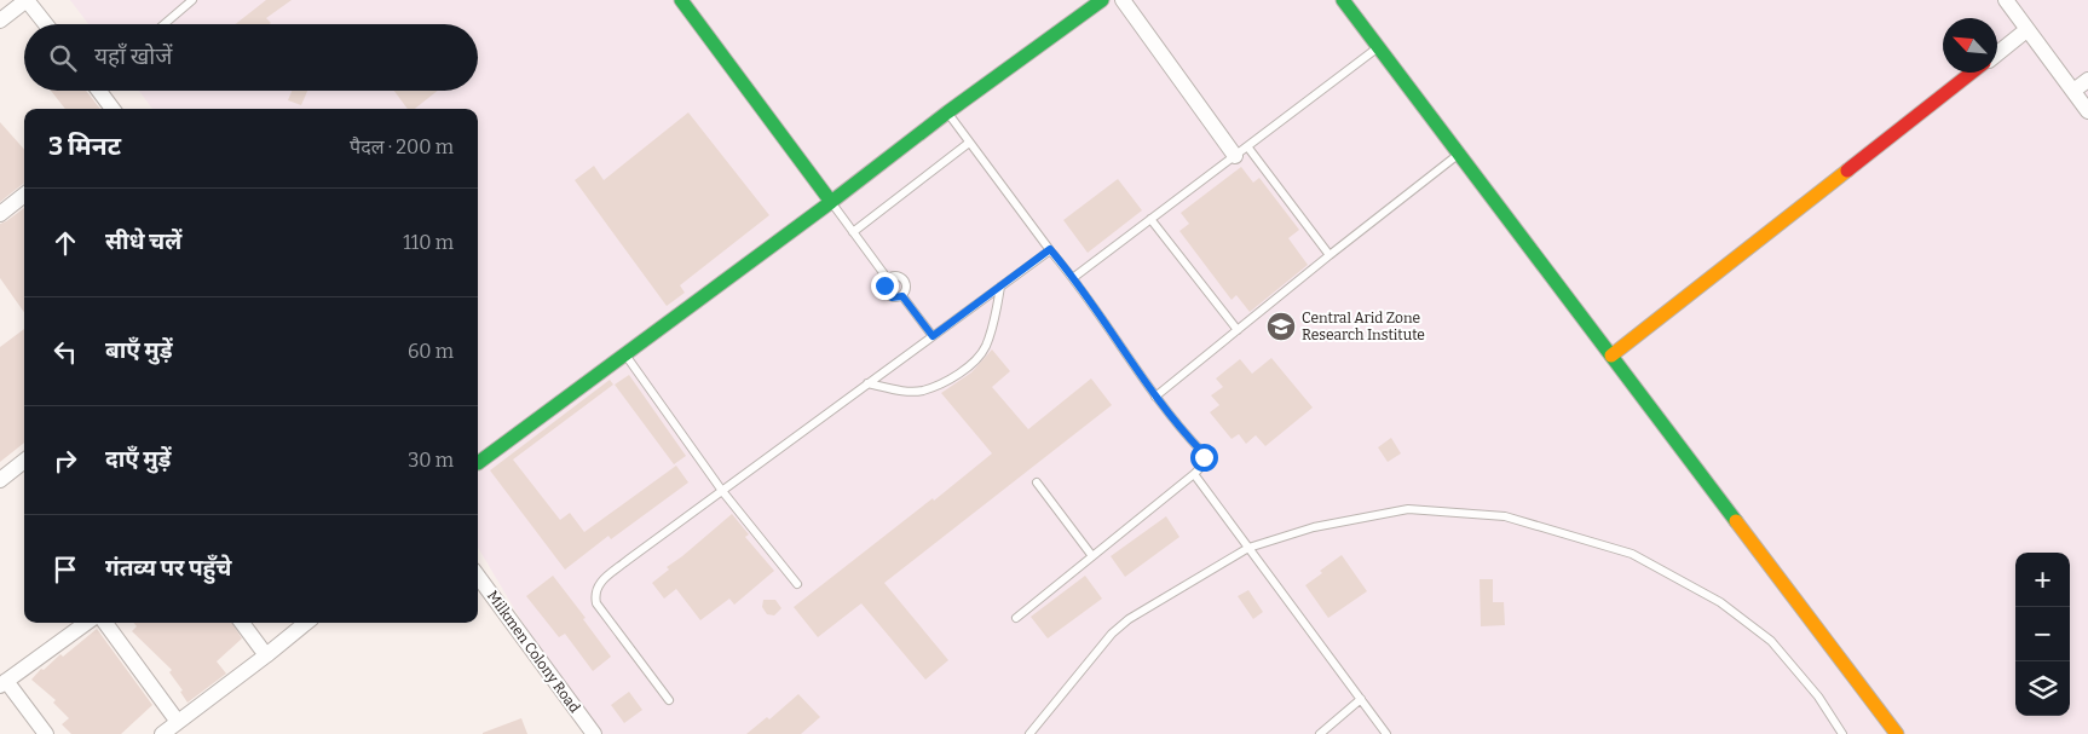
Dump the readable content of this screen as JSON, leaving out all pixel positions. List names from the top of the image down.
{
  "streets": {
    "street": ["Milkmen Colony Road"]
  },
  "places": {
    "school or university": ["Central Arid Zone Research Institute"]
  },
  "north": "top left",
  "page": {
    "search": "यहाँ खोजें",
    "heading": ["3 मिनट", "पैदल · 200 m"],
    "list": [
      ["सीधे चलें", "110 m"],
      ["बाएँ मुड़ें", "60 m"],
      ["दाएँ मुड़ें", "30 m"],
      "गंतव्य पर पहुँचे"
    ],
    "map_buttons": ["+", "−"]
  }
}
